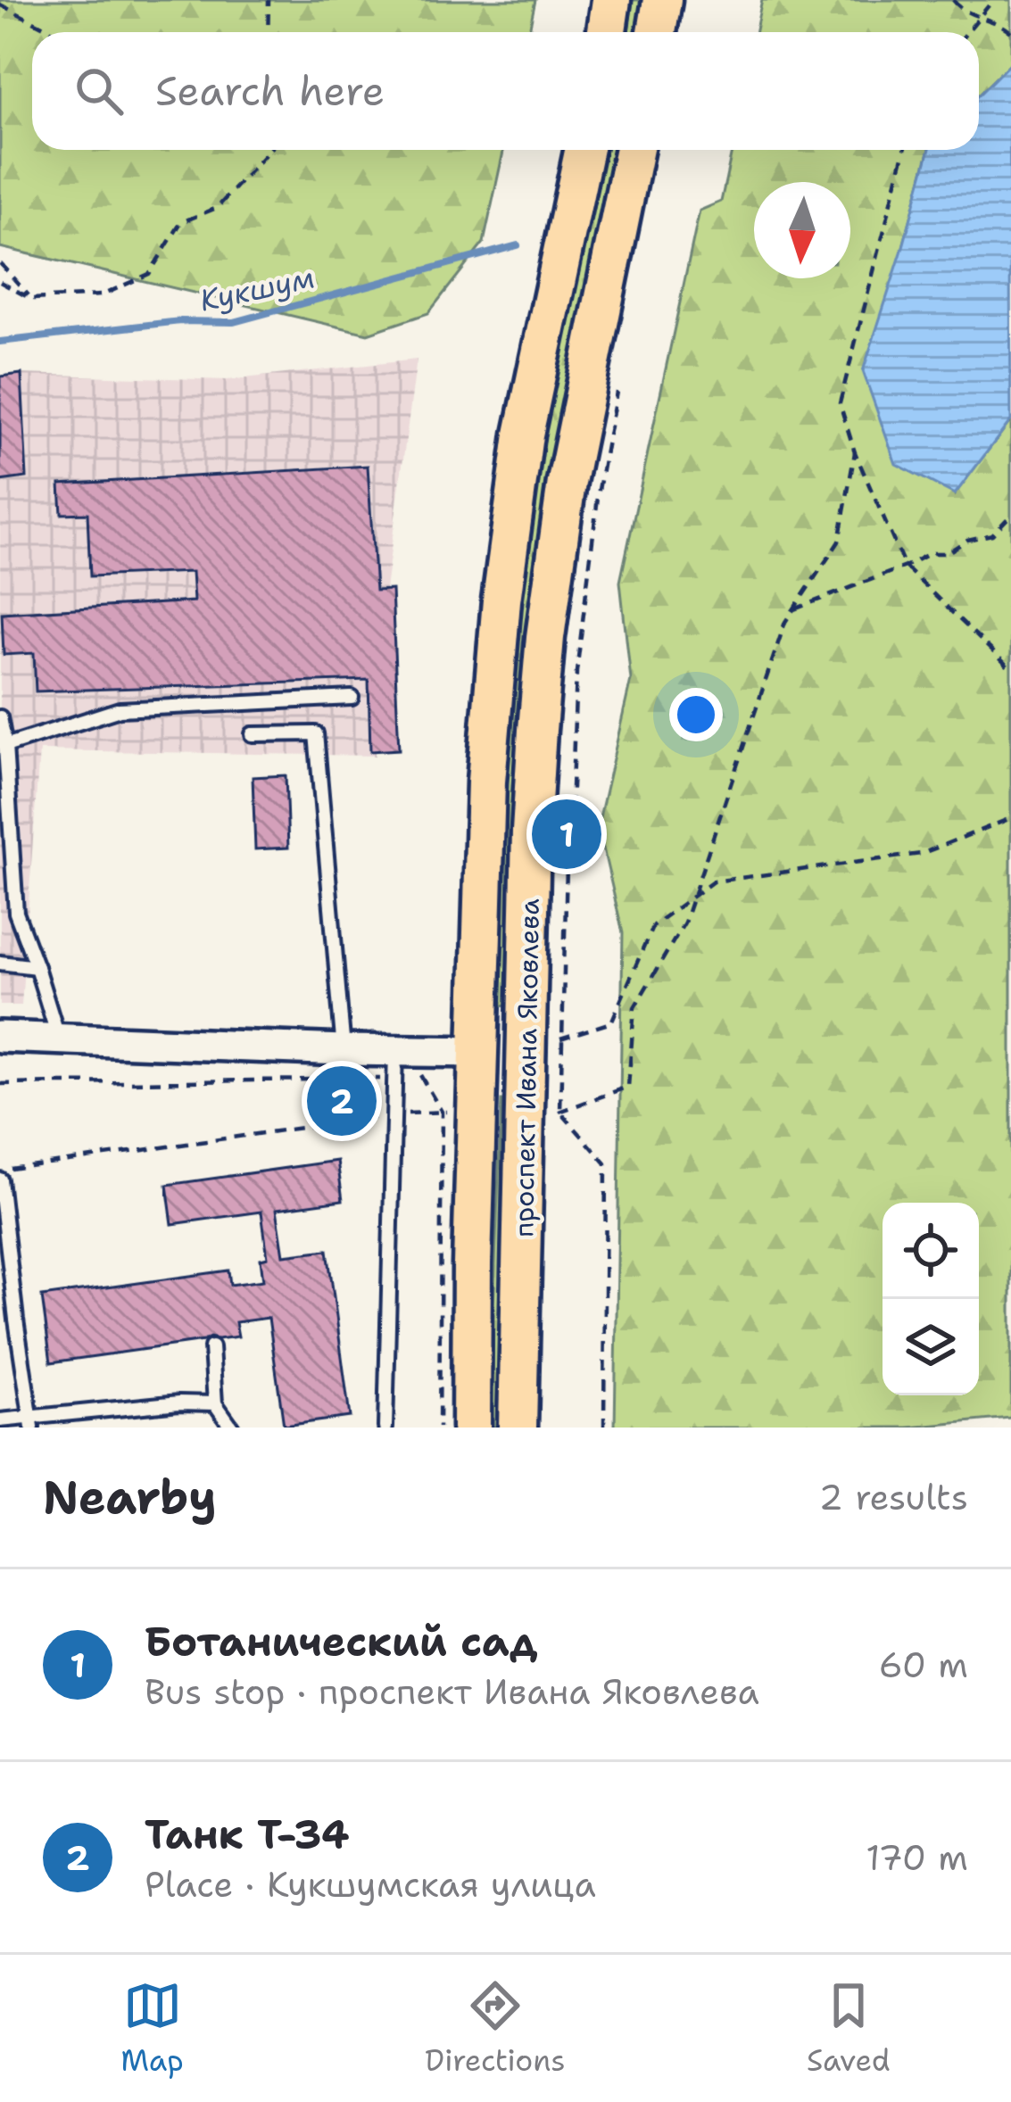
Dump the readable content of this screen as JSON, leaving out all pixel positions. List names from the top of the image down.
{
  "streets": {
    "main road": ["проспект Ивана Яковлева"]
  },
  "water": ["Кукшум"],
  "north": "bottom",
  "page": {
    "search": "Search here",
    "pins": ["1", "2"],
    "heading": ["Nearby", "2 results"],
    "list": [
      {
        "mark": "1",
        "name": "Ботанический сад",
        "note": "Bus stop · проспект Ивана Яковлева",
        "value": "60 m"
      },
      {
        "mark": "2",
        "name": "Танк Т-34",
        "note": "Place · Кукшумская улица",
        "value": "170 m"
      }
    ],
    "nav": ["Map", "Directions", "Saved"]
  }
}
